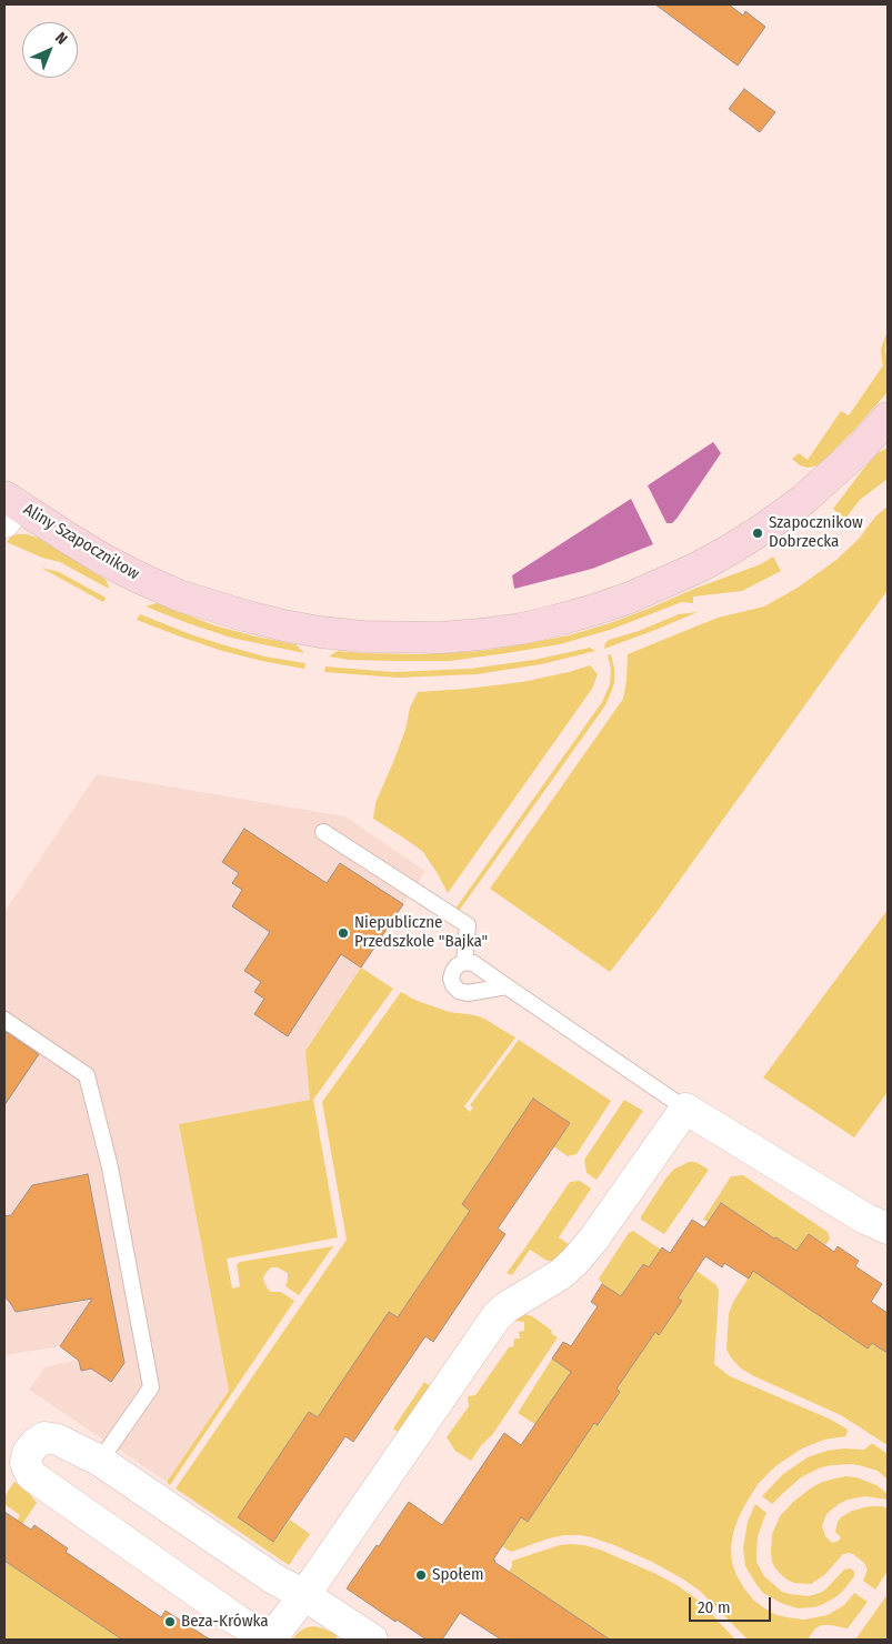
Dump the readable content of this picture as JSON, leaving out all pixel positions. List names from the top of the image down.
{
  "streets": {
    "street": ["Aliny Szapocznikow"]
  },
  "places": [
    "Szapocznikow Dobrzecka",
    "Niepubliczne Przedszkole \"Bajka\"",
    "Społem",
    "Beza-Krówka"
  ],
  "scale_bar": "20 m",
  "north": "top right"
}
